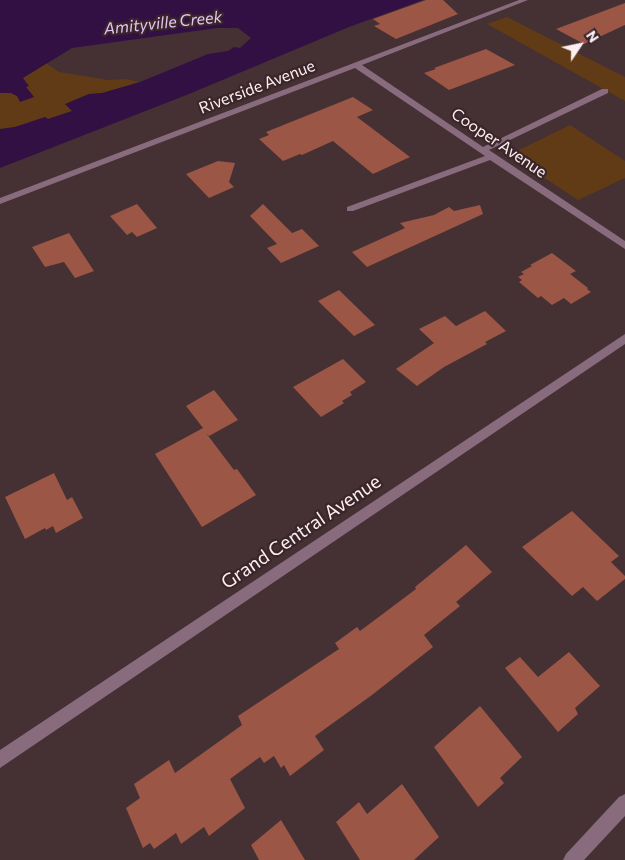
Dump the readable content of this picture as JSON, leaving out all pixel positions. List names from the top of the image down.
{
  "streets": {
    "street": ["Riverside Avenue", "Cooper Avenue", "Grand Central Avenue"]
  },
  "crossings": [
    ["Riverside Avenue", "Cooper Avenue"]
  ],
  "water": ["Amityville Creek"],
  "north": "top right"
}
